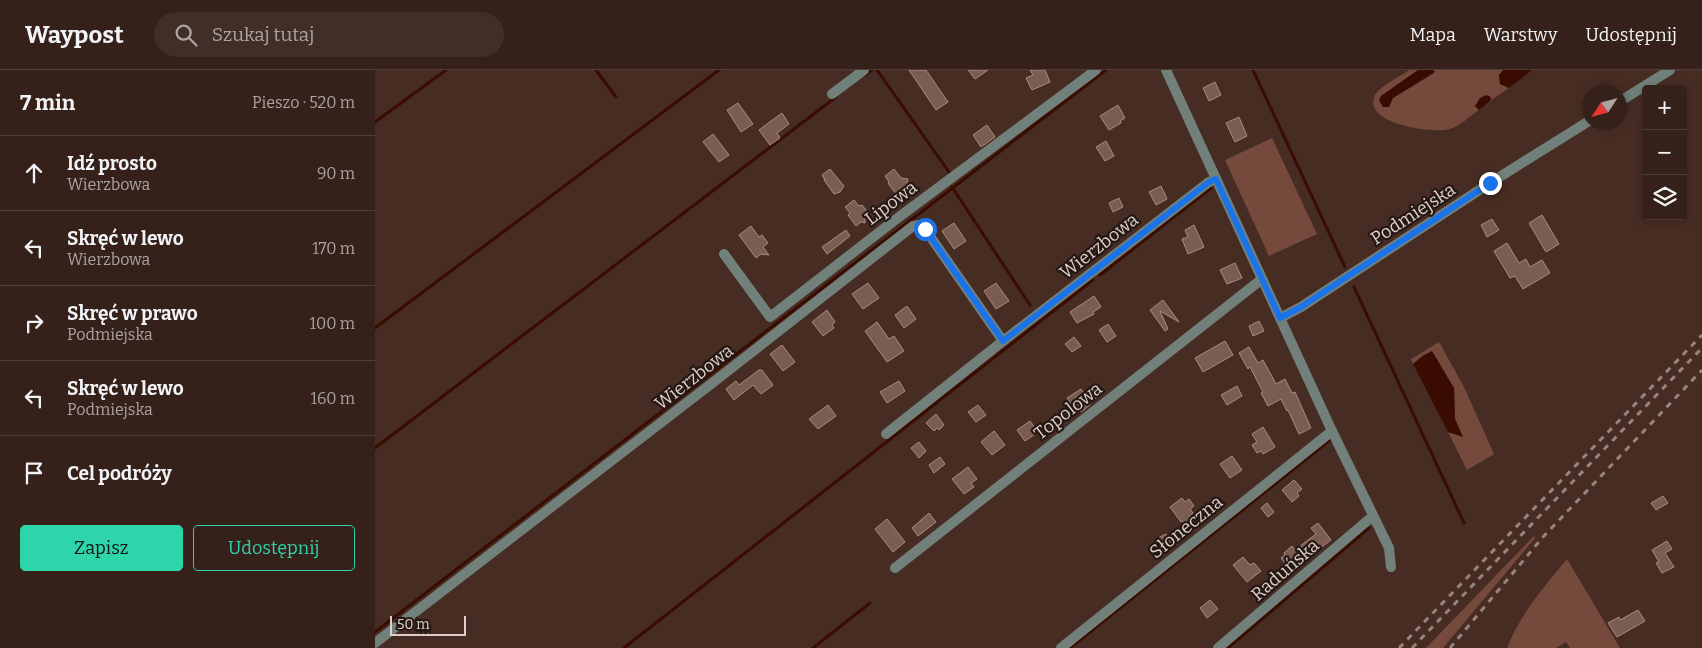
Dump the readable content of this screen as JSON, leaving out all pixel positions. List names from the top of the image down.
{
  "streets": {
    "street": [
      "Lipowa",
      "Podmiejska",
      "Wierzbowa",
      "Topolowa",
      "Słoneczna",
      "Raduńska"
    ]
  },
  "scale_bar": "50 m",
  "north": "bottom left",
  "page": {
    "header": "Waypost",
    "search": "Szukaj tutaj",
    "nav": ["Mapa", "Warstwy", "Udostępnij"],
    "heading": ["7 min", "Pieszo · 520 m"],
    "map_buttons": ["+", "−"],
    "list": [
      ["Idź prosto", "Wierzbowa", "90 m"],
      ["Skręć w lewo", "Wierzbowa", "170 m"],
      ["Skręć w prawo", "Podmiejska", "100 m"],
      ["Skręć w lewo", "Podmiejska", "160 m"],
      "Cel podróży"
    ],
    "buttons": ["Zapisz", "Udostępnij"],
    "scale": "50 m"
  }
}
